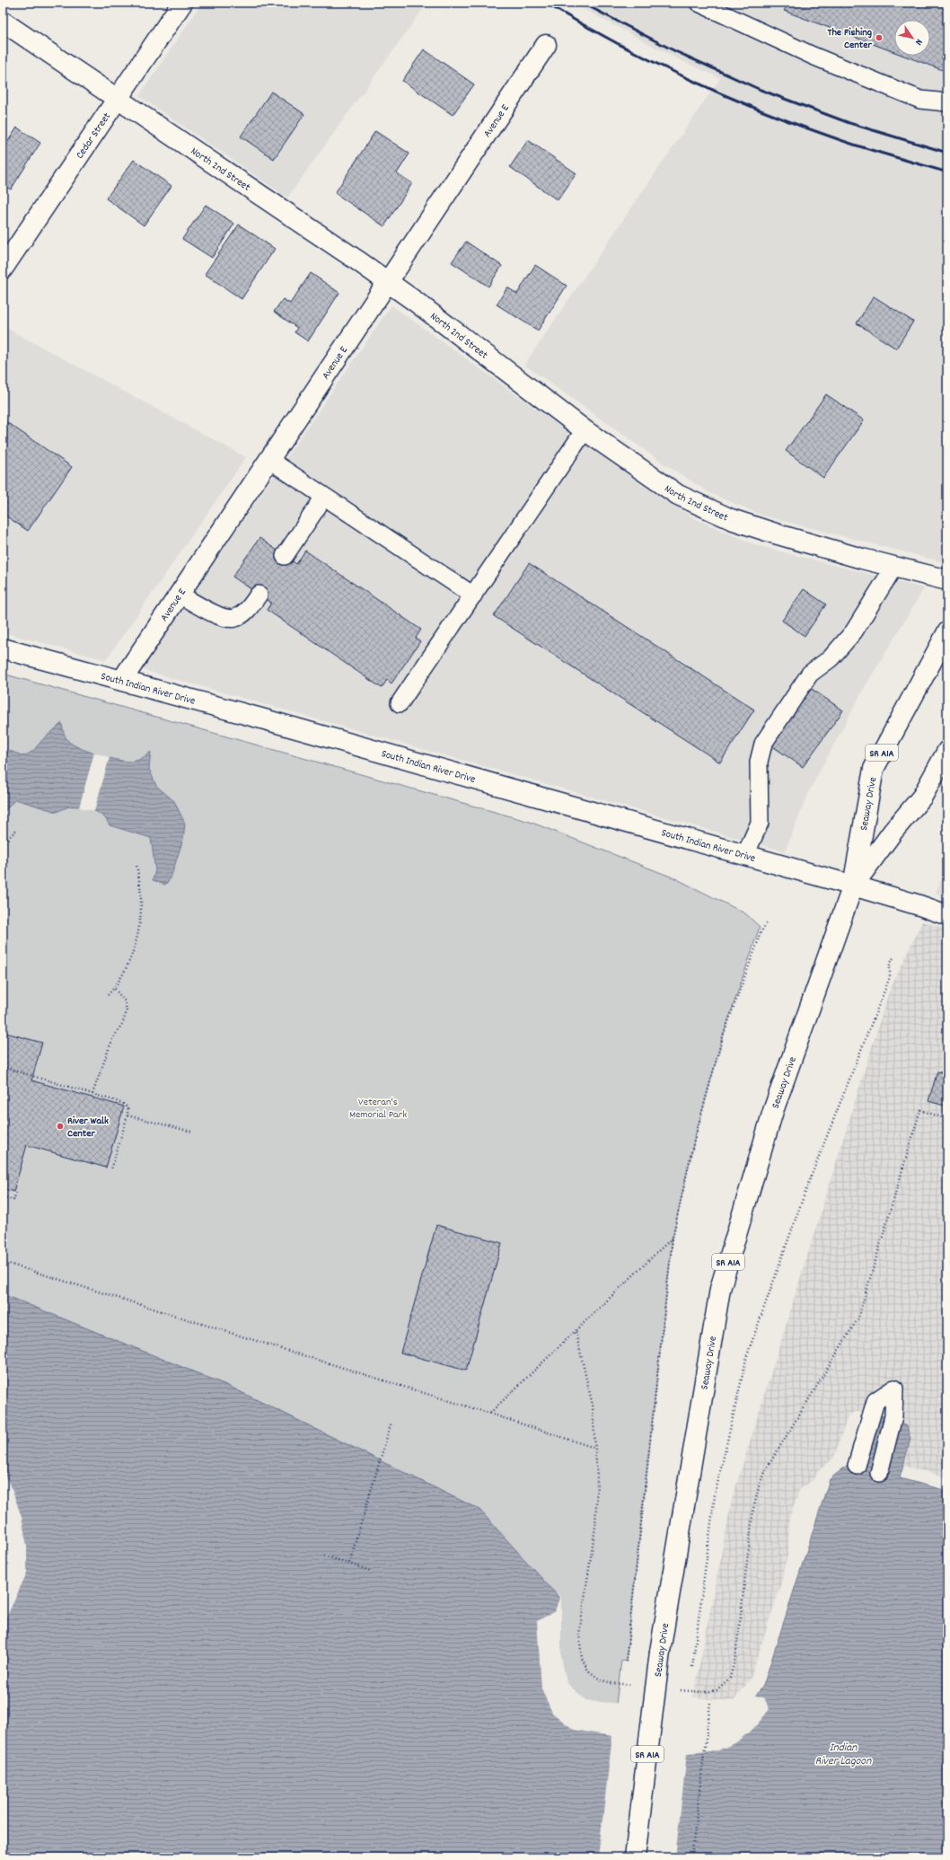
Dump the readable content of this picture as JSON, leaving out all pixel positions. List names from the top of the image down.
{
  "streets": {
    "street": [
      "Avenue E",
      "Cedar Street",
      "North 2nd Street",
      "South Indian River Drive",
      "SR A1A",
      "Seaway Drive"
    ]
  },
  "crossings": [
    ["Avenue E", "North 2nd Street"],
    ["Avenue E", "South Indian River Drive"],
    ["Cedar Street", "North 2nd Street"],
    ["South Indian River Drive", "Seaway Drive"]
  ],
  "water": ["Indian River Lagoon"],
  "parks": ["Veteran's Memorial Park"],
  "places": ["The Fishing Center", "River Walk Center"],
  "north": "bottom right"
}
